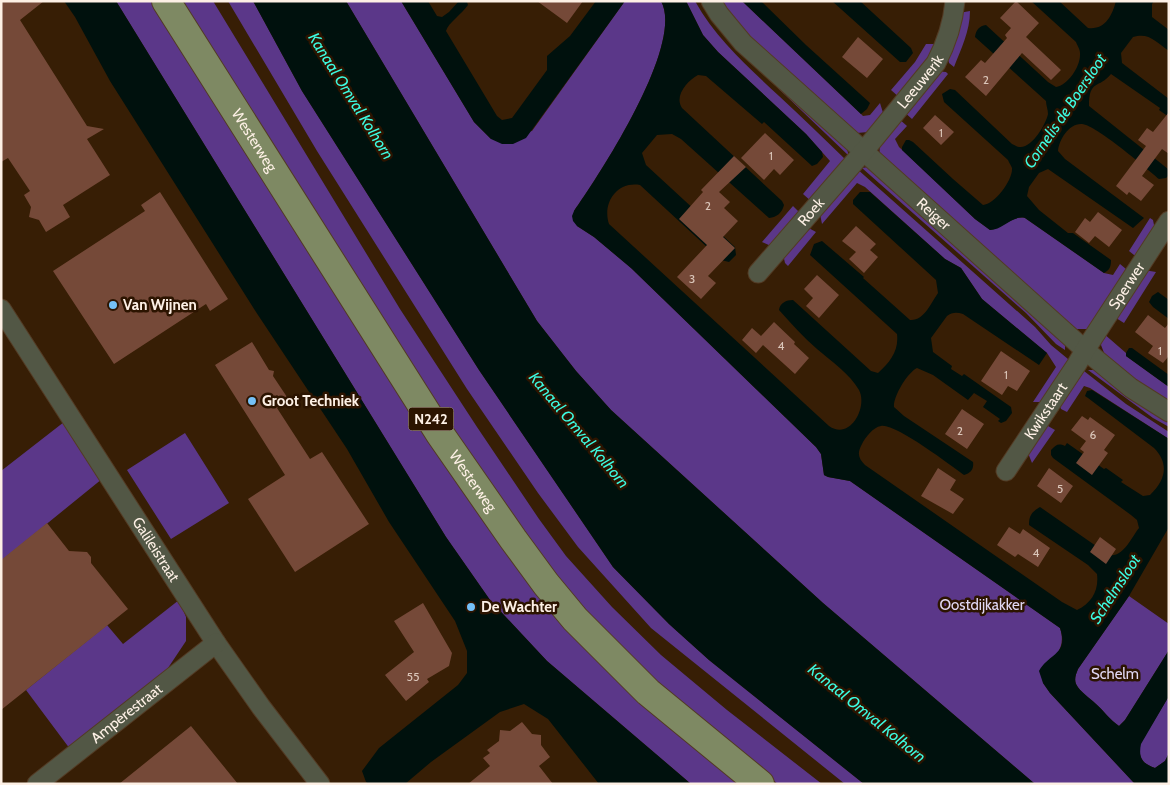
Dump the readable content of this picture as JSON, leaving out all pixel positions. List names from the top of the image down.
{
  "streets": {
    "main road": ["Westerweg", "N242"],
    "street": [
      "Leeuwerik",
      "Roek",
      "Reiger",
      "Sperwer",
      "Kwikstaart",
      "Galileistraat",
      "Ampèrestraat"
    ]
  },
  "crossings": [
    ["Leeuwerik", "Roek"],
    ["Leeuwerik", "Reiger"],
    ["Roek", "Reiger"],
    ["Reiger", "Sperwer"],
    ["Reiger", "Kwikstaart"],
    ["Sperwer", "Kwikstaart"],
    ["Galileistraat", "Ampèrestraat"]
  ],
  "water": ["Kanaal Omval Kolhorn", "Cornelis de Boersloot", "Schelmsloot"],
  "parks": ["Oostdijkakker", "Schelm"],
  "places": ["Van Wijnen", "Groot Techniek", "De Wachter"],
  "house_numbers": [
    "2",
    "1",
    "1",
    "2",
    "3",
    "4",
    "1",
    "1",
    "2",
    "6",
    "5",
    "4",
    "55"
  ]
}
